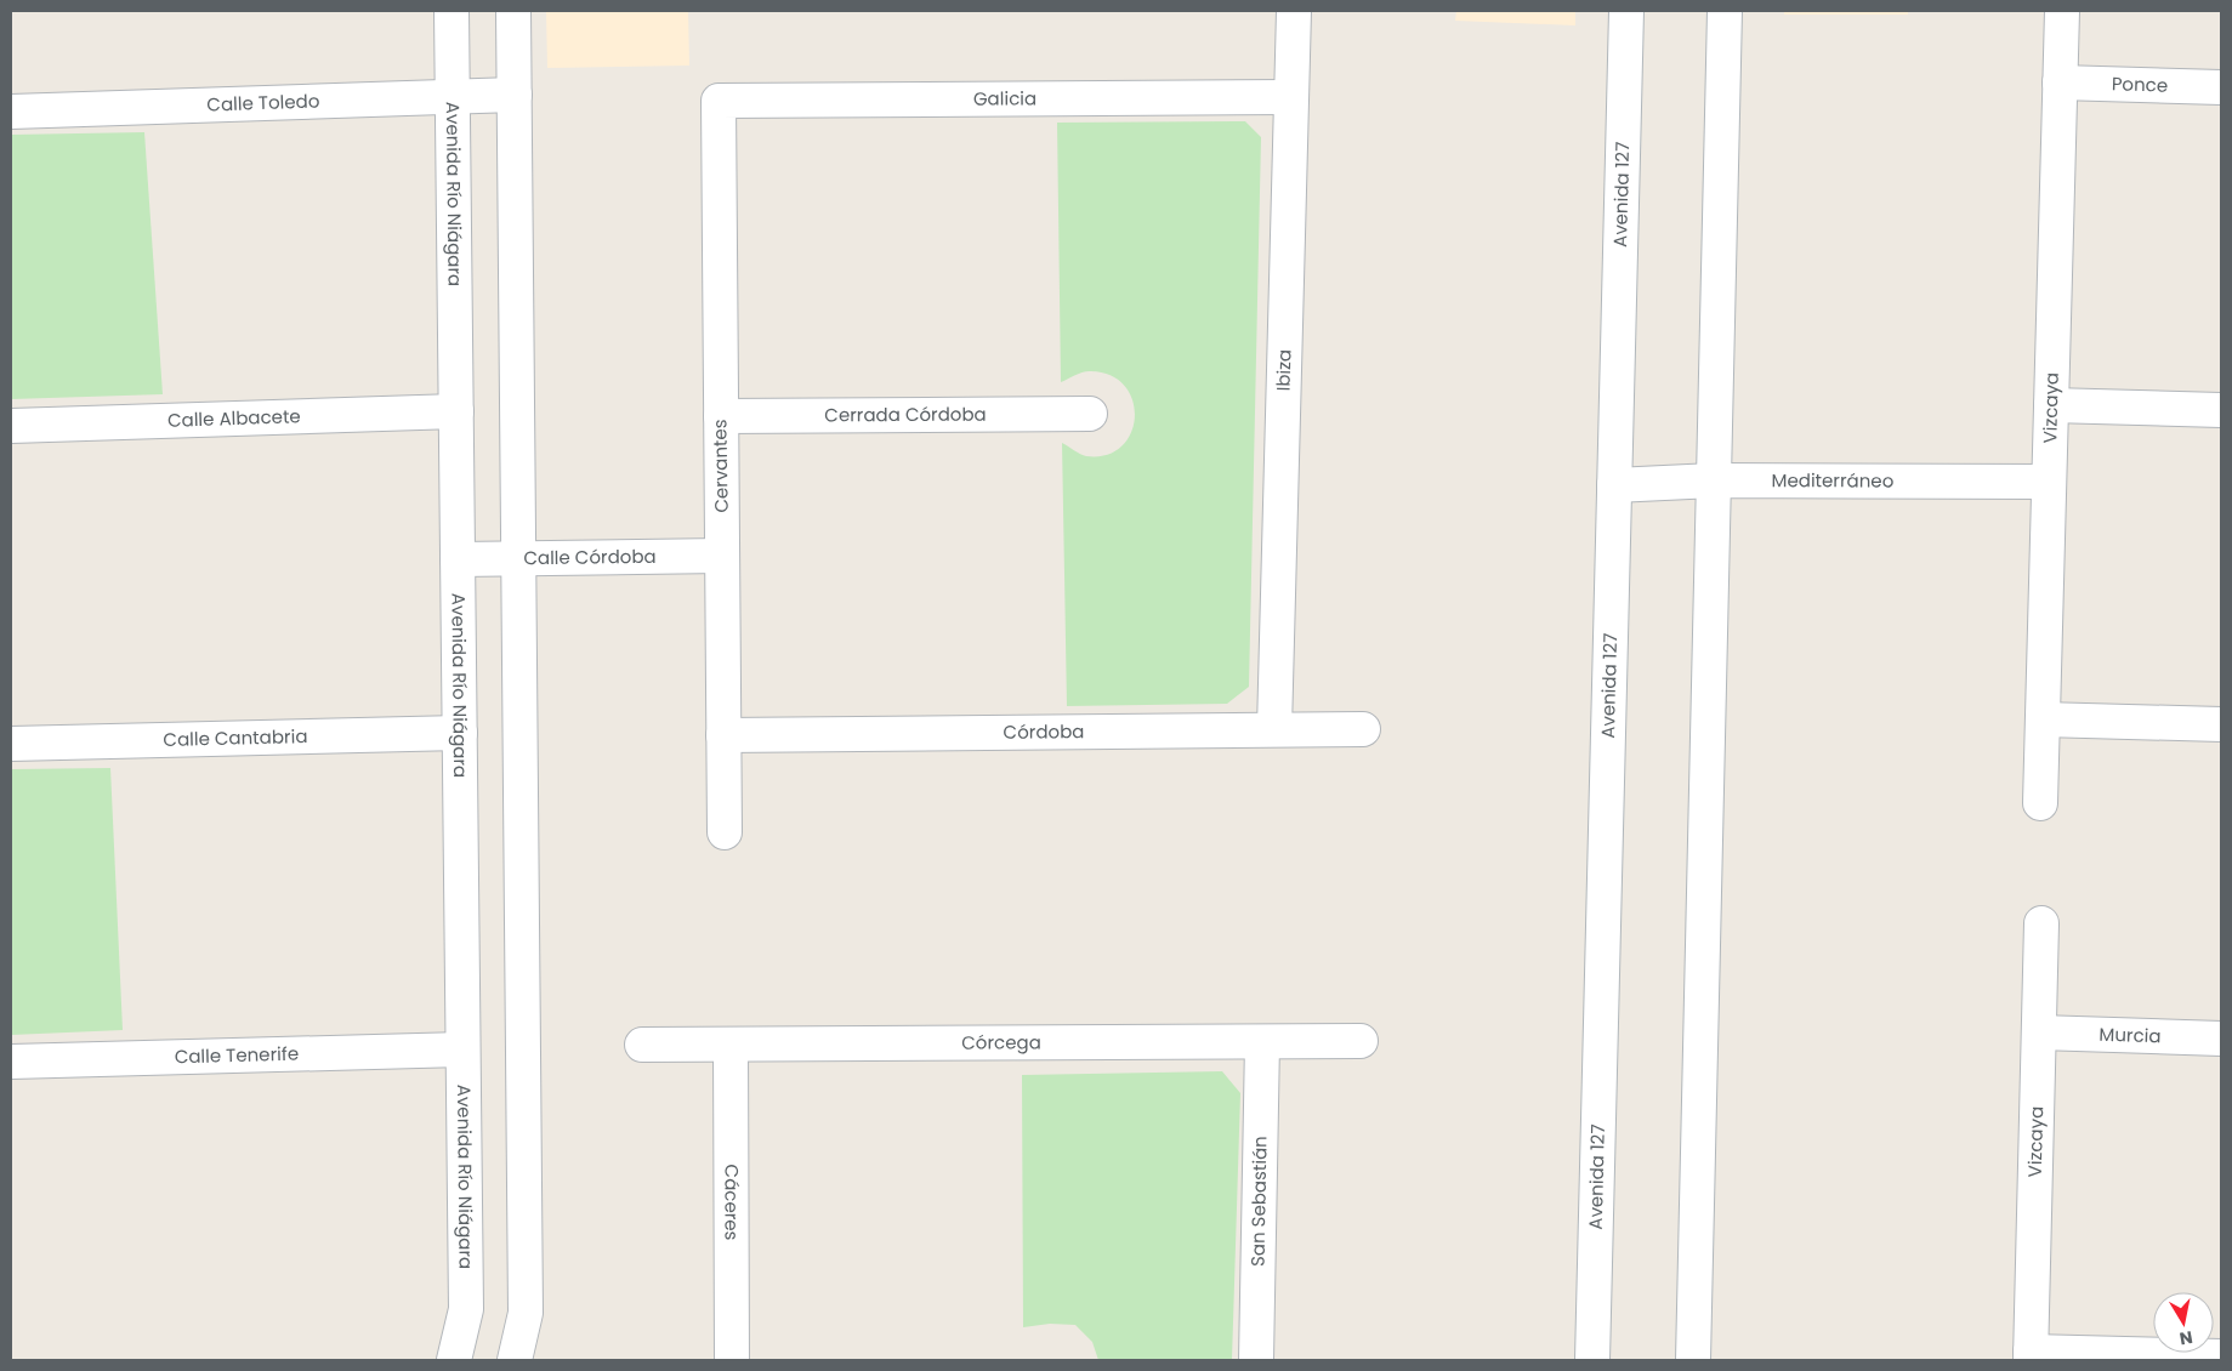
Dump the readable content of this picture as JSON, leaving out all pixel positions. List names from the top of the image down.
{
  "streets": {
    "street": [
      "Ponce",
      "Galicia",
      "Calle Toledo",
      "Avenida 127",
      "Avenida Río Niágara",
      "Ibiza",
      "Vizcaya",
      "Cerrada Córdoba",
      "Calle Albacete",
      "Cervantes",
      "Mediterráneo",
      "Calle Córdoba",
      "Córdoba",
      "Calle Cantabria",
      "Murcia",
      "Córcega",
      "Calle Tenerife",
      "San Sebastián",
      "Cáceres"
    ]
  },
  "crossings": [
    ["Ponce", "Vizcaya"],
    ["Galicia", "Ibiza"],
    ["Galicia", "Cervantes"],
    ["Calle Toledo", "Avenida Río Niágara"],
    ["Avenida 127", "Mediterráneo"],
    ["Avenida Río Niágara", "Calle Albacete"],
    ["Avenida Río Niágara", "Calle Córdoba"],
    ["Avenida Río Niágara", "Calle Cantabria"],
    ["Avenida Río Niágara", "Calle Tenerife"],
    ["Ibiza", "Córdoba"],
    ["Vizcaya", "Mediterráneo"],
    ["Vizcaya", "Murcia"],
    ["Cerrada Córdoba", "Cervantes"],
    ["Cervantes", "Calle Córdoba"],
    ["Cervantes", "Córdoba"],
    ["Córcega", "San Sebastián"],
    ["Córcega", "Cáceres"]
  ],
  "north": "bottom"
}
